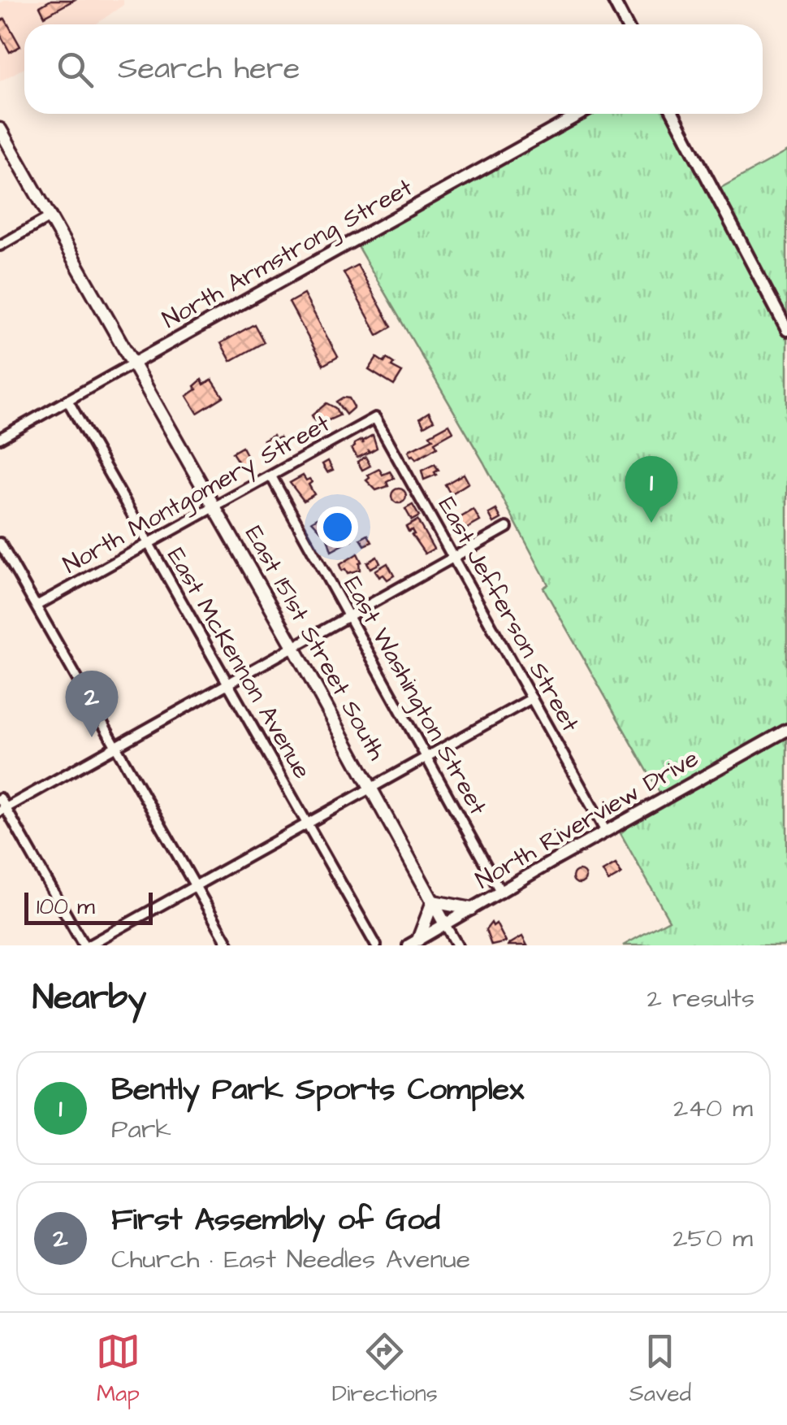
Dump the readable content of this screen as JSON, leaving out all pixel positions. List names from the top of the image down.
{
  "streets": {
    "main road": ["East 151st Street South"],
    "street": [
      "North Armstrong Street",
      "North Montgomery Street",
      "East Jefferson Street",
      "East McKennon Avenue",
      "East Washington Street",
      "North Riverview Drive"
    ]
  },
  "crossings": [
    ["North Armstrong Street", "East 151st Street South"],
    ["North Armstrong Street", "East McKennon Avenue"],
    ["North Montgomery Street", "East Jefferson Street"],
    ["North Montgomery Street", "East 151st Street South"],
    ["North Montgomery Street", "East McKennon Avenue"],
    ["North Montgomery Street", "East Washington Street"],
    ["East Jefferson Street", "North Riverview Drive"],
    ["East 151st Street South", "North Riverview Drive"],
    ["East Washington Street", "North Riverview Drive"]
  ],
  "scale_bar": "100 m",
  "page": {
    "search": "Search here",
    "pins": ["1", "2"],
    "scale": "100 m",
    "heading": ["Nearby", "2 results"],
    "list": [
      {
        "mark": "1",
        "name": "Bently Park Sports Complex",
        "note": "Park",
        "value": "240 m"
      },
      {
        "mark": "2",
        "name": "First Assembly of God",
        "note": "Church · East Needles Avenue",
        "value": "250 m"
      }
    ],
    "nav": ["Map", "Directions", "Saved"]
  }
}
